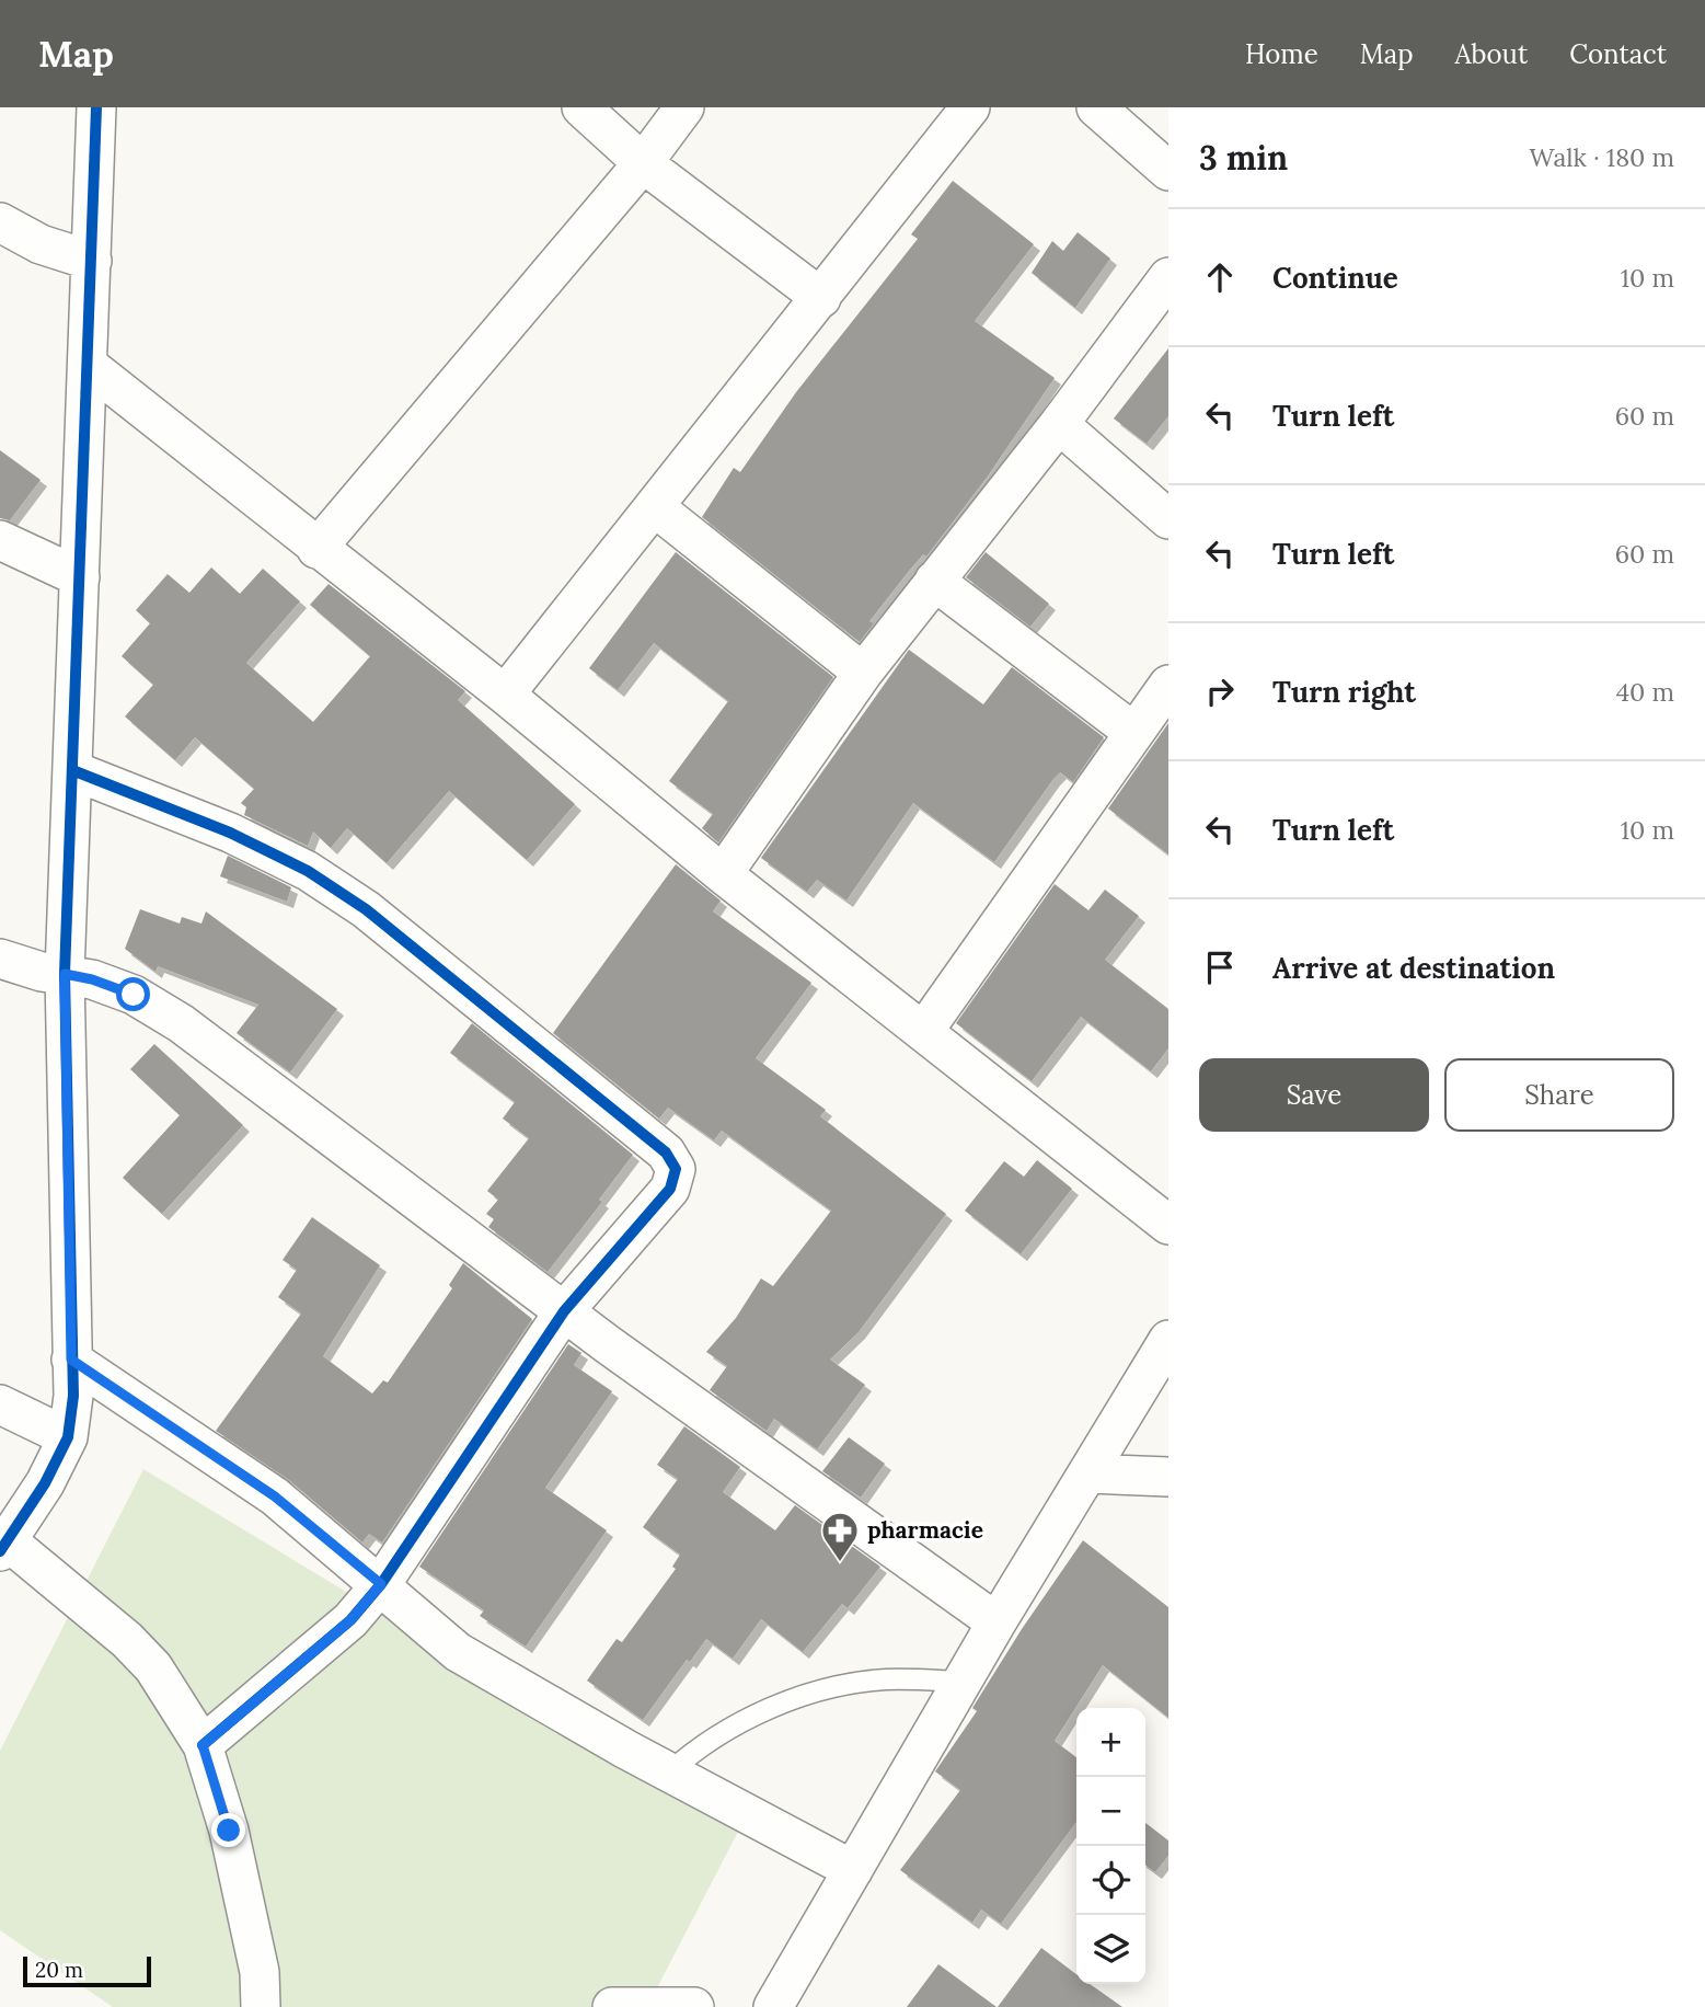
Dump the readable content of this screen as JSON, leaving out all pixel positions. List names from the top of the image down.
{
  "places": {
    "pharmacy": ["pharmacie"]
  },
  "scale_bar": "20 m",
  "page": {
    "header": "Map",
    "nav": [
      "Home",
      "Map",
      "About",
      "Contact"
    ],
    "heading": ["3 min", "Walk · 180 m"],
    "list": [
      ["Continue", "10 m"],
      ["Turn left", "60 m"],
      ["Turn left", "60 m"],
      ["Turn right", "40 m"],
      ["Turn left", "10 m"],
      "Arrive at destination"
    ],
    "buttons": ["Save", "Share"],
    "map_buttons": ["+", "−"],
    "scale": "20 m"
  }
}
